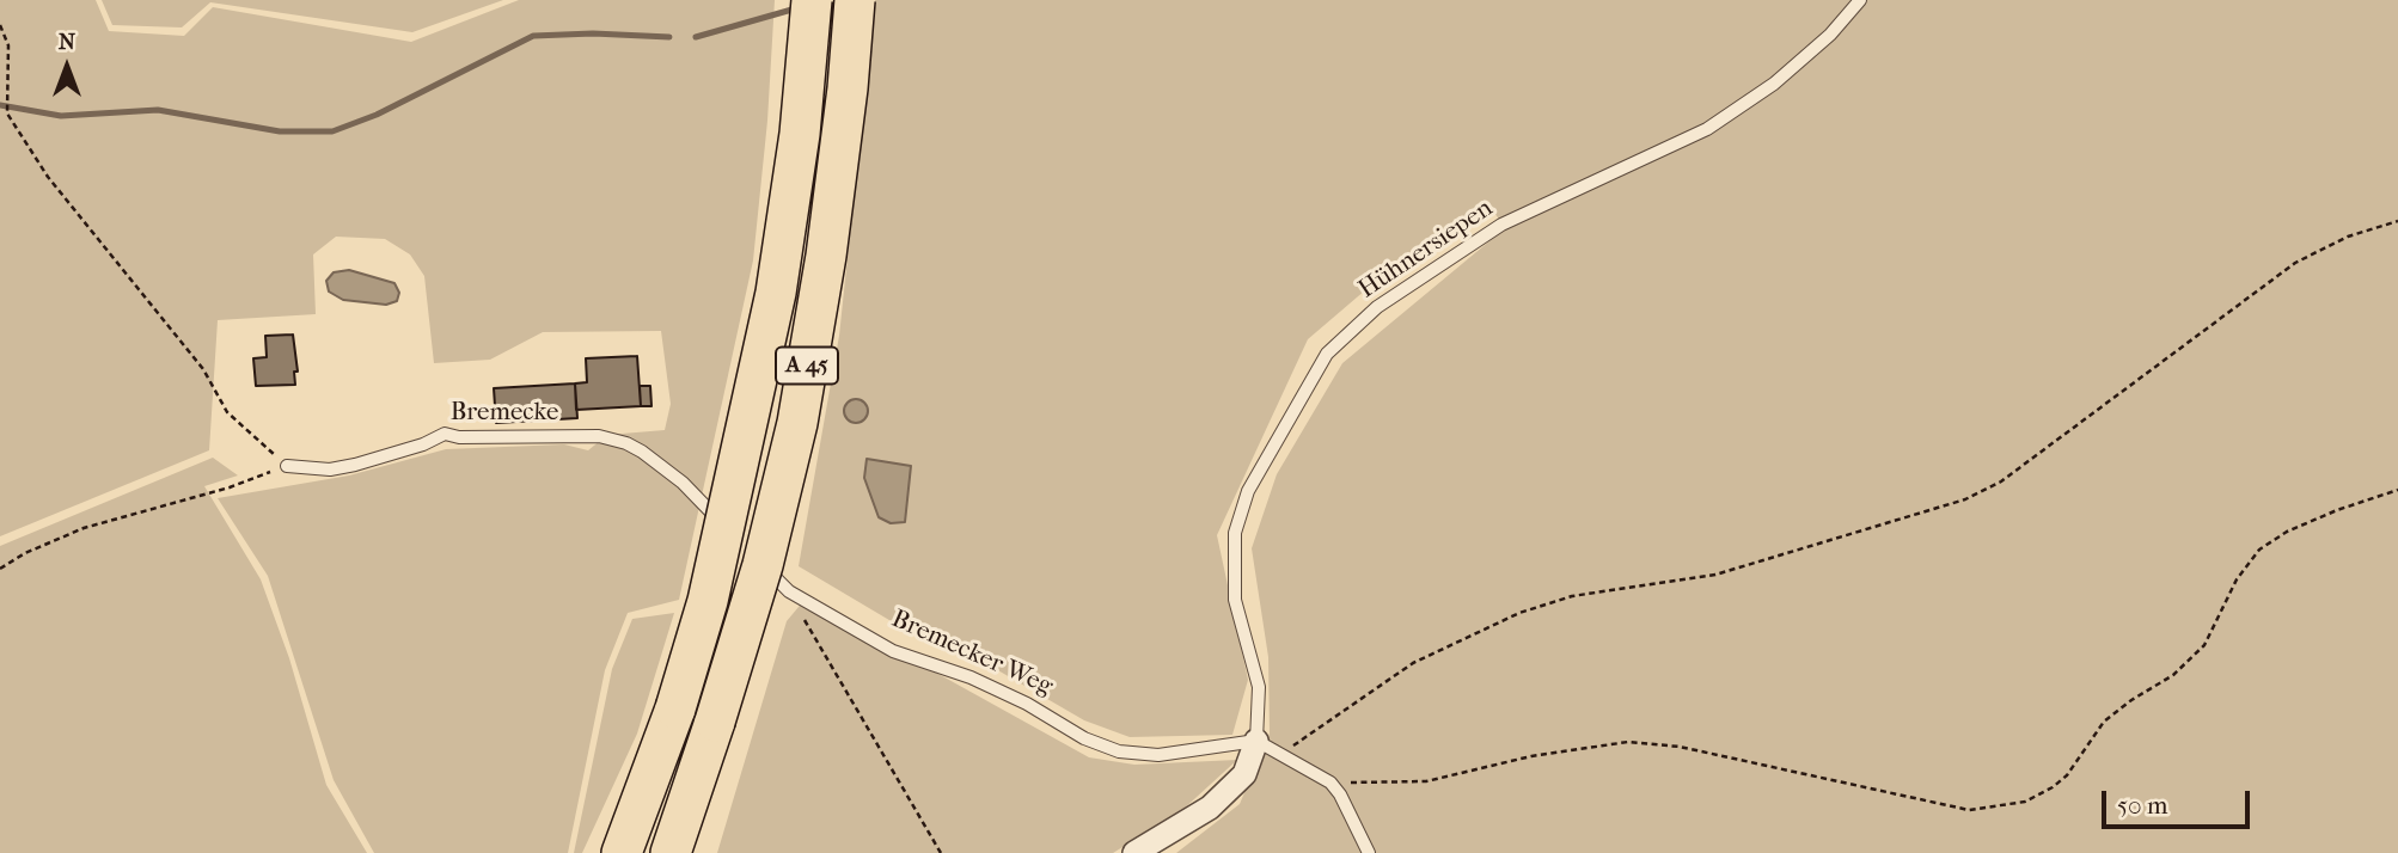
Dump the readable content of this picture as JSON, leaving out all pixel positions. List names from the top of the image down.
{
  "streets": {
    "highway": ["A 45"],
    "lane": ["Hühnersiepen", "Bremecke", "Bremecker Weg"]
  },
  "crossings": [
    ["Hühnersiepen", "Bremecker Weg"]
  ],
  "scale_bar": "50 m",
  "north": "top"
}
